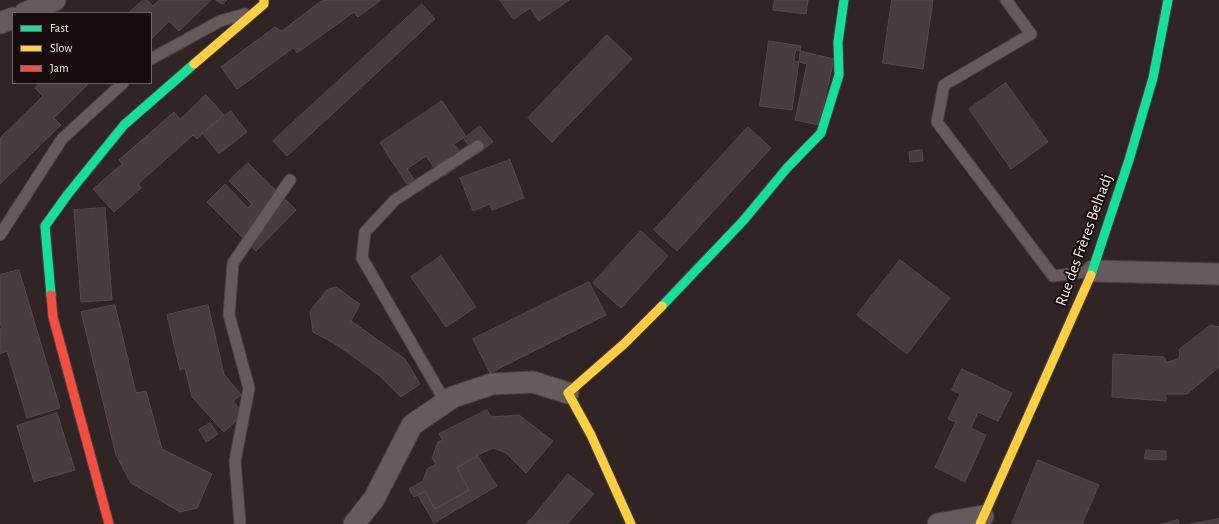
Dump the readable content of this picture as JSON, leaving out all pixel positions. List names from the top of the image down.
{
  "streets": {
    "street": ["Rue des Frères Belhadj"]
  },
  "legend": ["Fast", "Slow", "Jam"]
}
